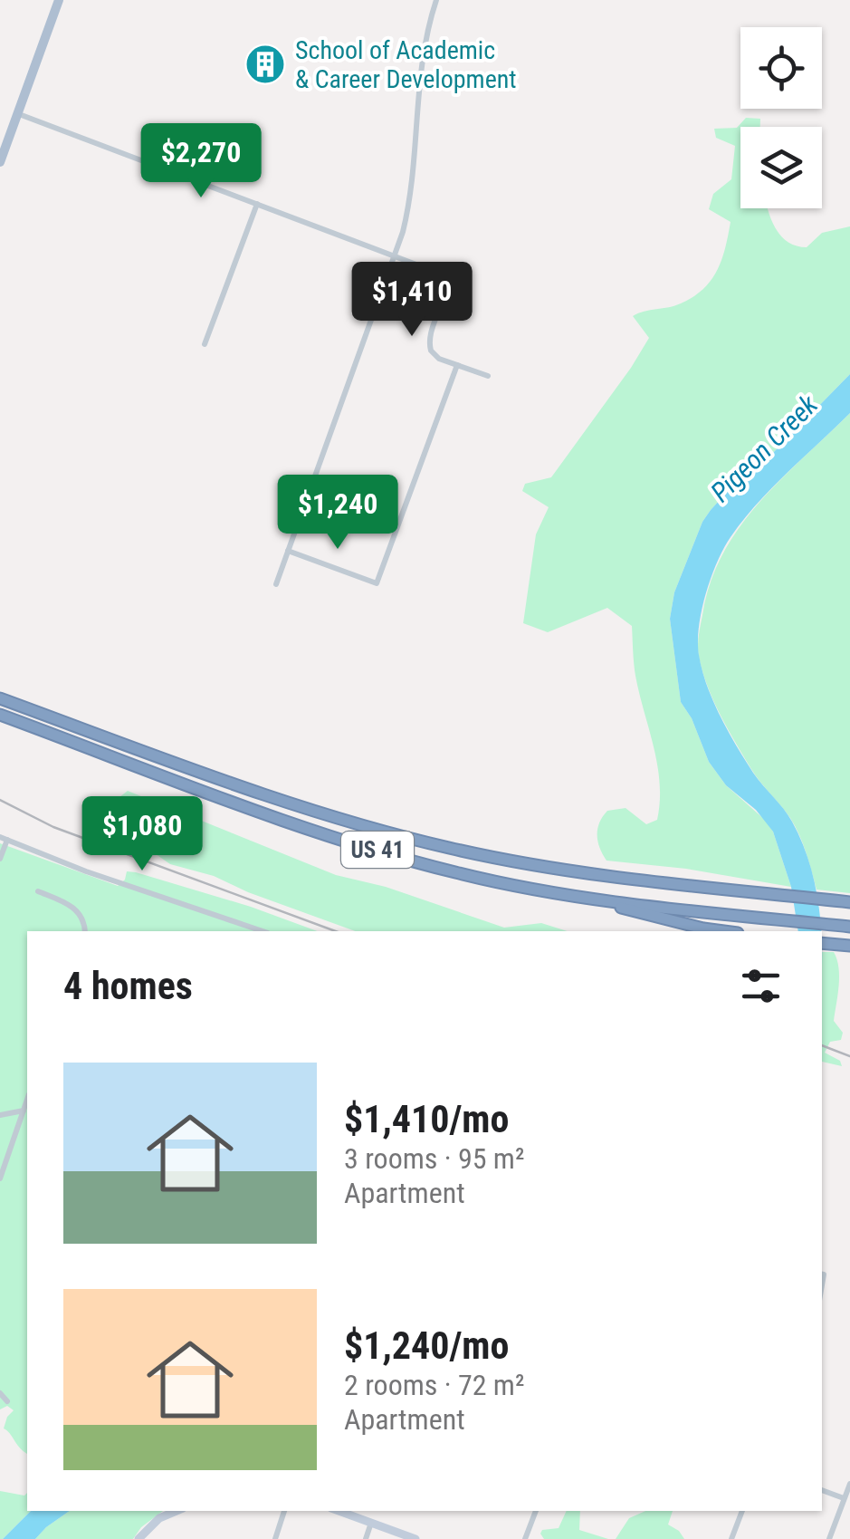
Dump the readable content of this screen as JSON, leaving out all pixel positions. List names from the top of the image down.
{
  "streets": {
    "highway": ["US 41"]
  },
  "water": ["Pigeon Creek"],
  "places": {
    "building": ["School of Academic & Career Development"]
  },
  "page": {
    "price": [
      "$2,270",
      "$1,410",
      "$1,240",
      "$1,080"
    ],
    "heading": "4 homes",
    "list": [
      {
        "name": "$1,410/mo",
        "note": "3 rooms · 95 m² · Apartment"
      },
      {
        "name": "$1,240/mo",
        "note": "2 rooms · 72 m² · Apartment"
      }
    ]
  }
}
